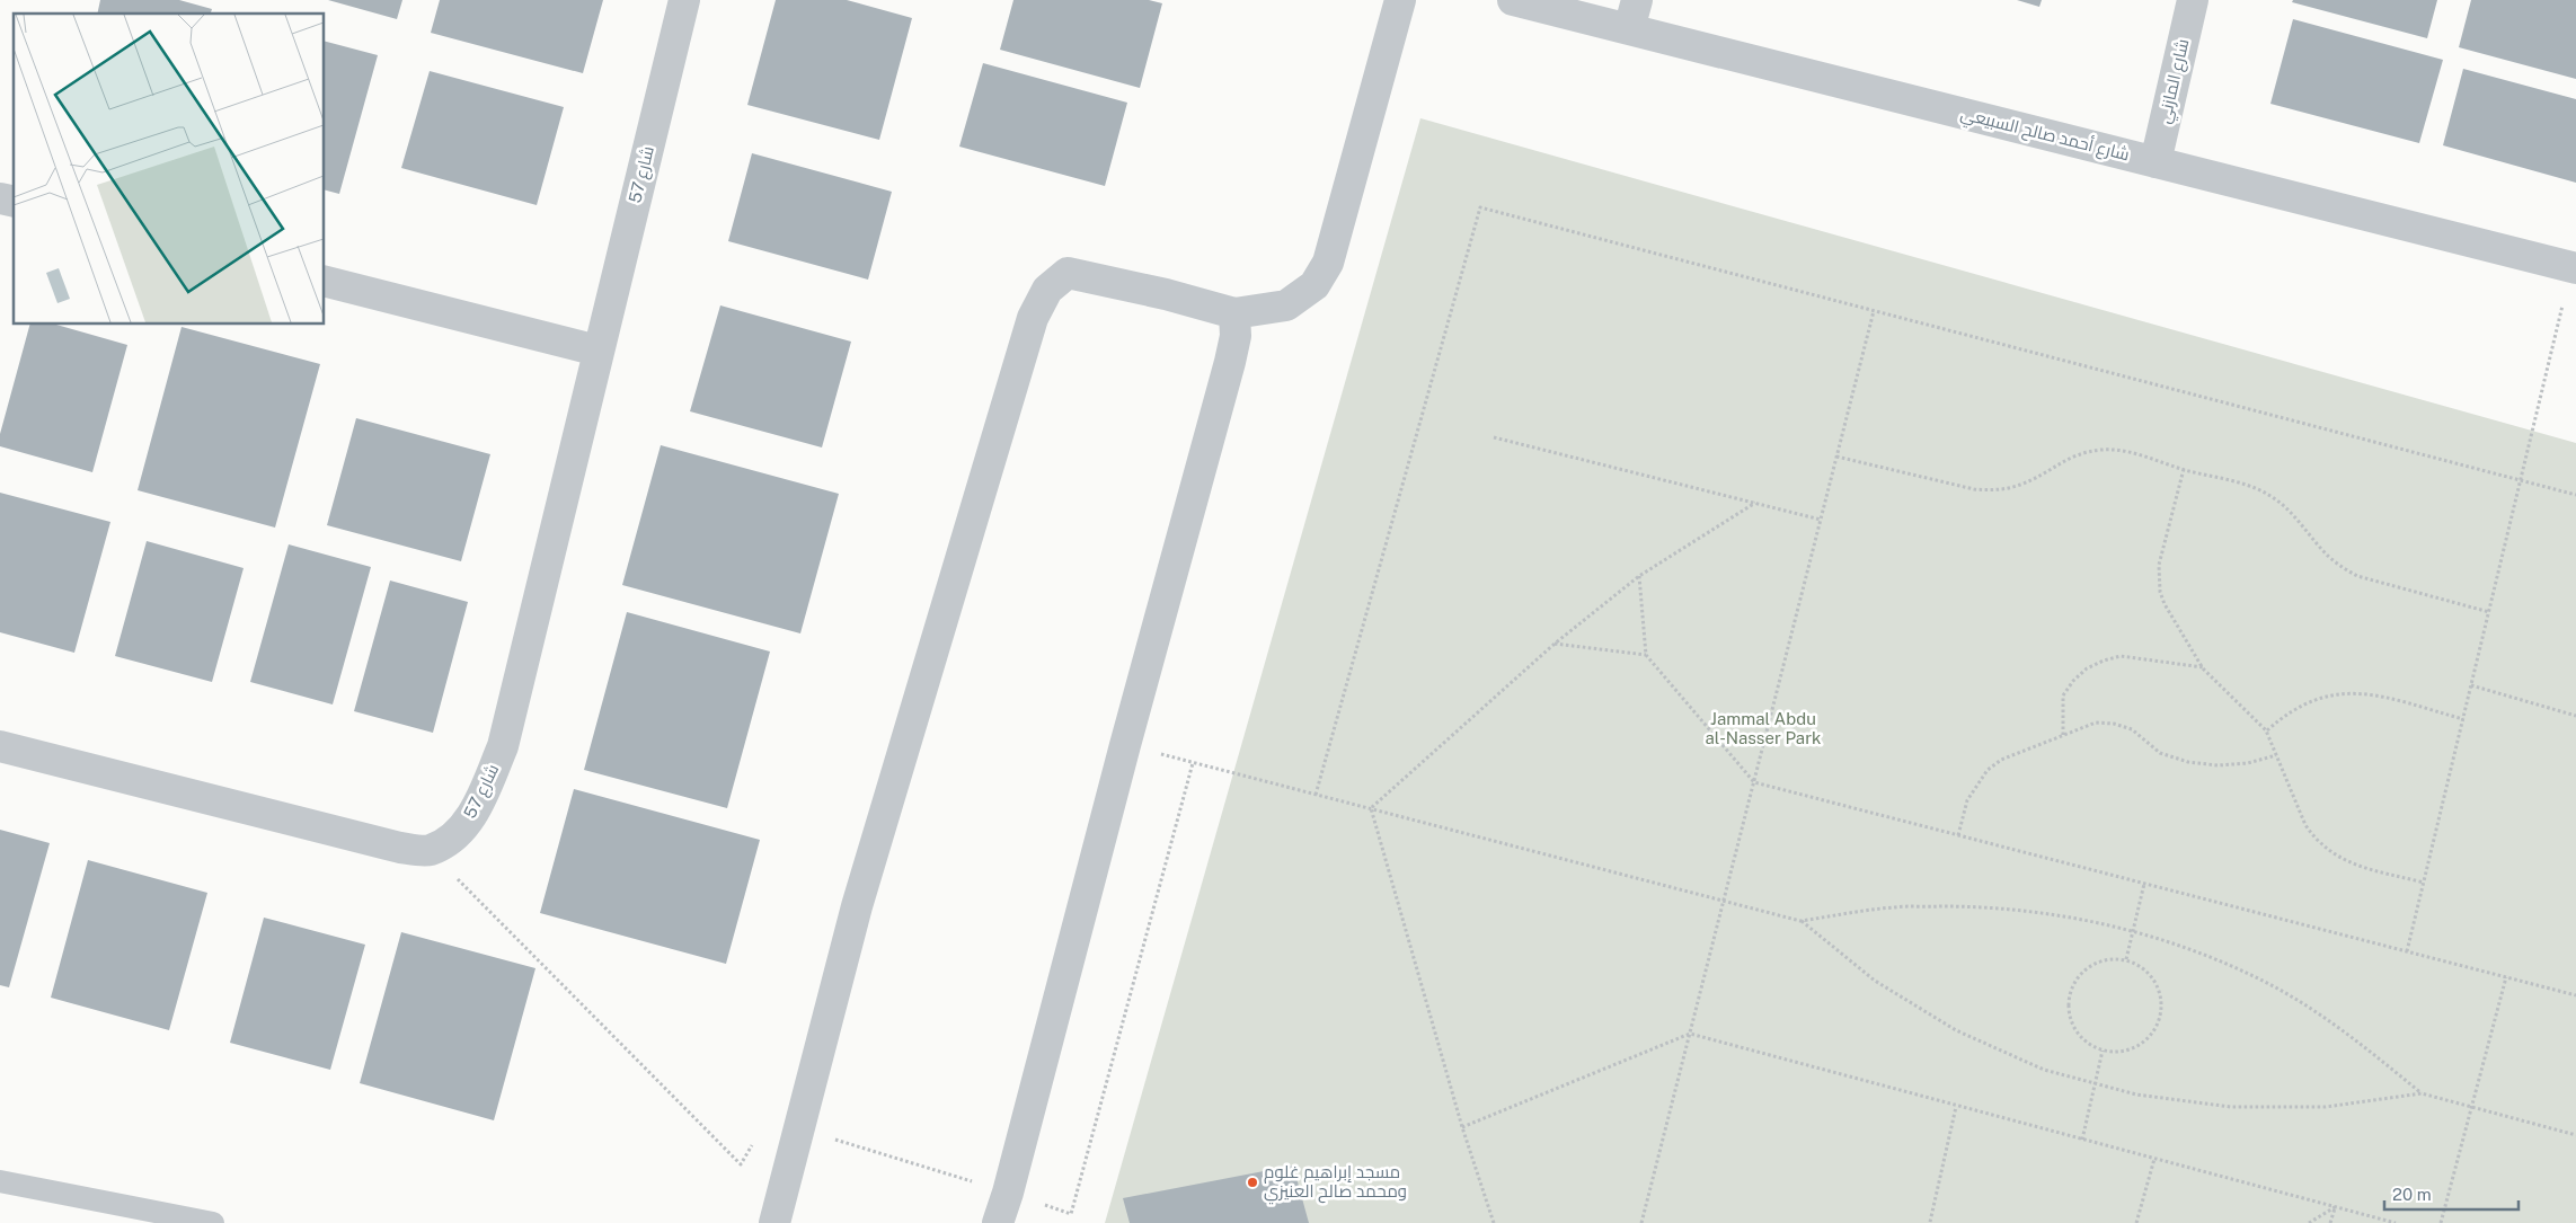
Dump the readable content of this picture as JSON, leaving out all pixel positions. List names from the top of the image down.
{
  "streets": {
    "street": ["شارع المازني", "شارع أحمد صالح السبيعي", "شارع 57"]
  },
  "crossings": [
    ["شارع المازني", "شارع أحمد صالح السبيعي"]
  ],
  "parks": ["Jammal Abdu al-Nasser Park"],
  "places": ["مسجد إبراهيم غلوم ومحمد صالح العنيزي"],
  "scale_bar": "20 m"
}
